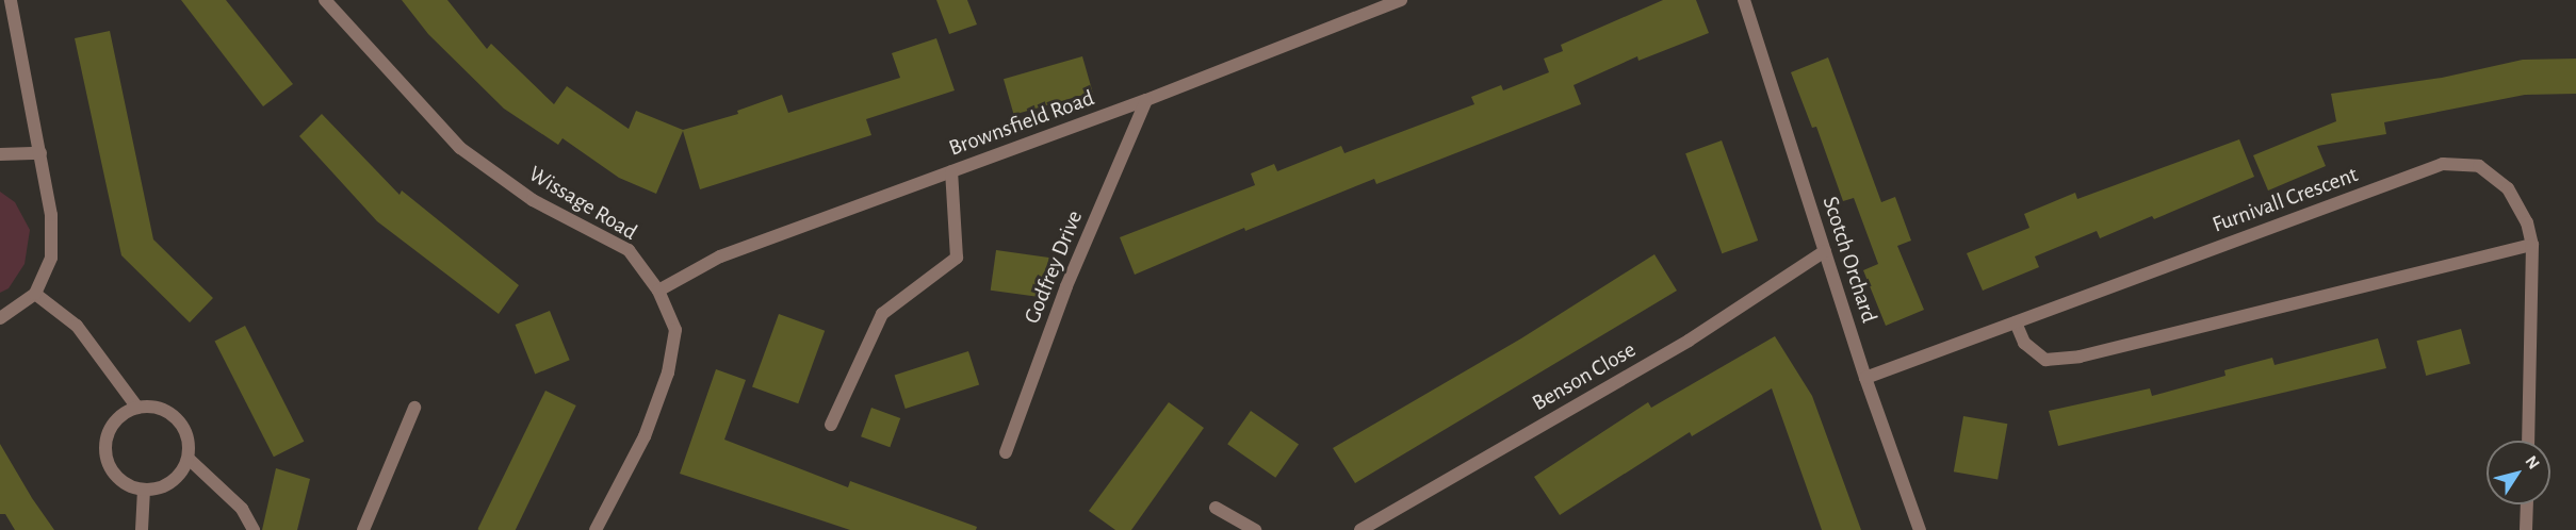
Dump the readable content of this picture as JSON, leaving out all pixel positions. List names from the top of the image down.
{
  "streets": {
    "street": [
      "Brownsfield Road",
      "Furnivall Crescent",
      "Wissage Road",
      "Scotch Orchard",
      "Godfrey Drive",
      "Benson Close"
    ]
  },
  "crossings": [
    ["Brownsfield Road", "Wissage Road"],
    ["Brownsfield Road", "Godfrey Drive"],
    ["Furnivall Crescent", "Scotch Orchard"],
    ["Scotch Orchard", "Benson Close"]
  ],
  "north": "top right"
}
